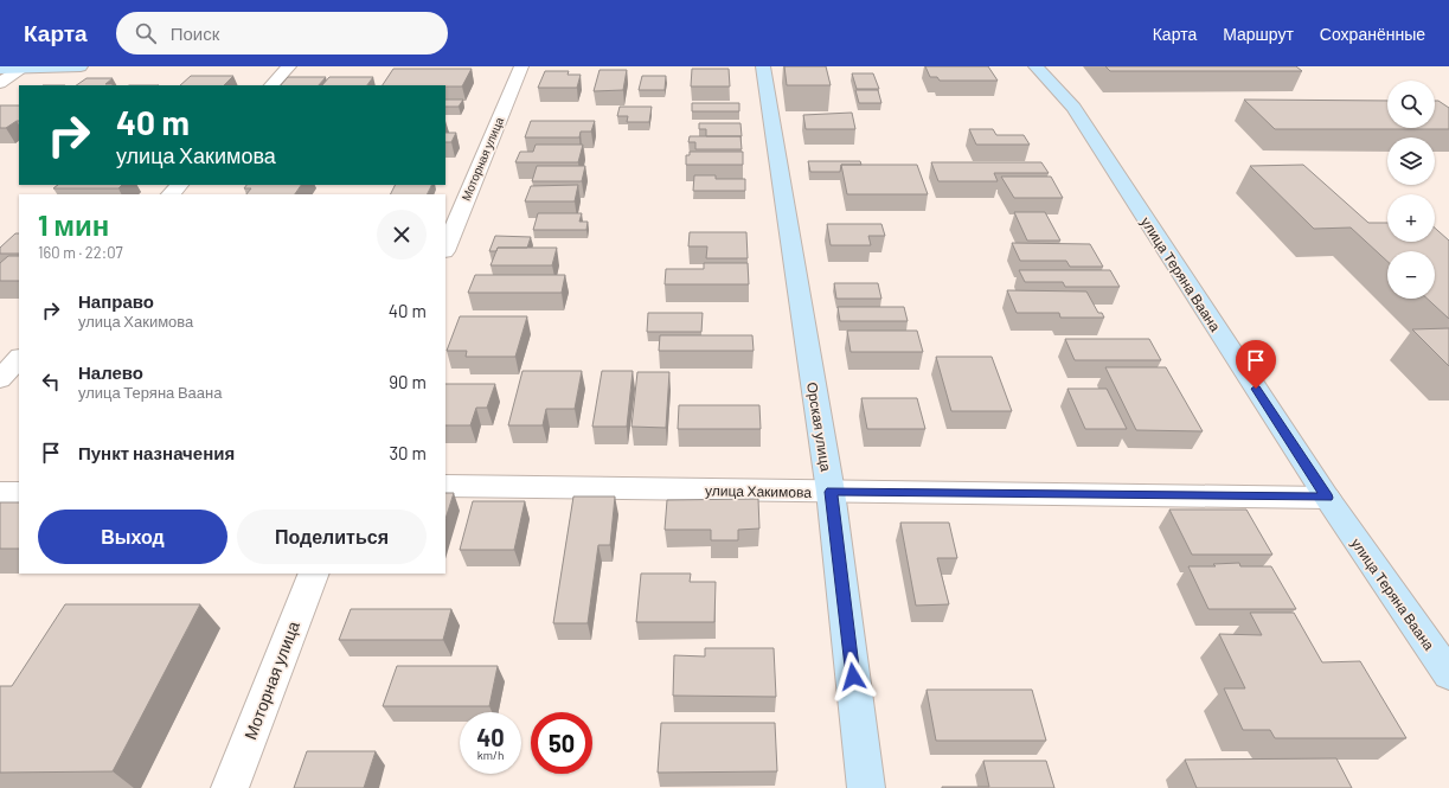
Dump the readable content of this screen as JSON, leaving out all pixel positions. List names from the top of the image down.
{
  "streets": {
    "street": [
      "Моторная улица",
      "улица Теряна Ваана",
      "Орская улица",
      "улица Хакимова"
    ]
  },
  "crossings": [
    ["улица Теряна Ваана", "улица Хакимова"],
    ["Орская улица", "улица Хакимова"]
  ],
  "page": {
    "header": "Карта",
    "search": "Поиск",
    "nav": ["Карта", "Маршрут", "Сохранённые"],
    "map_buttons": ["+", "−"],
    "turn": ["40 m", "улица Хакимова"],
    "heading": ["1 мин", "160 m · 22:07"],
    "list": [
      {
        "name": "Направо",
        "note": "улица Хакимова",
        "value": "40 m"
      },
      {
        "name": "Налево",
        "note": "улица Теряна Ваана",
        "value": "90 m"
      },
      {
        "name": "Пункт назначения",
        "value": "30 m"
      }
    ],
    "buttons": ["Выход", "Поделиться"],
    "speed": "40 km/h",
    "limit": "50"
  }
}
